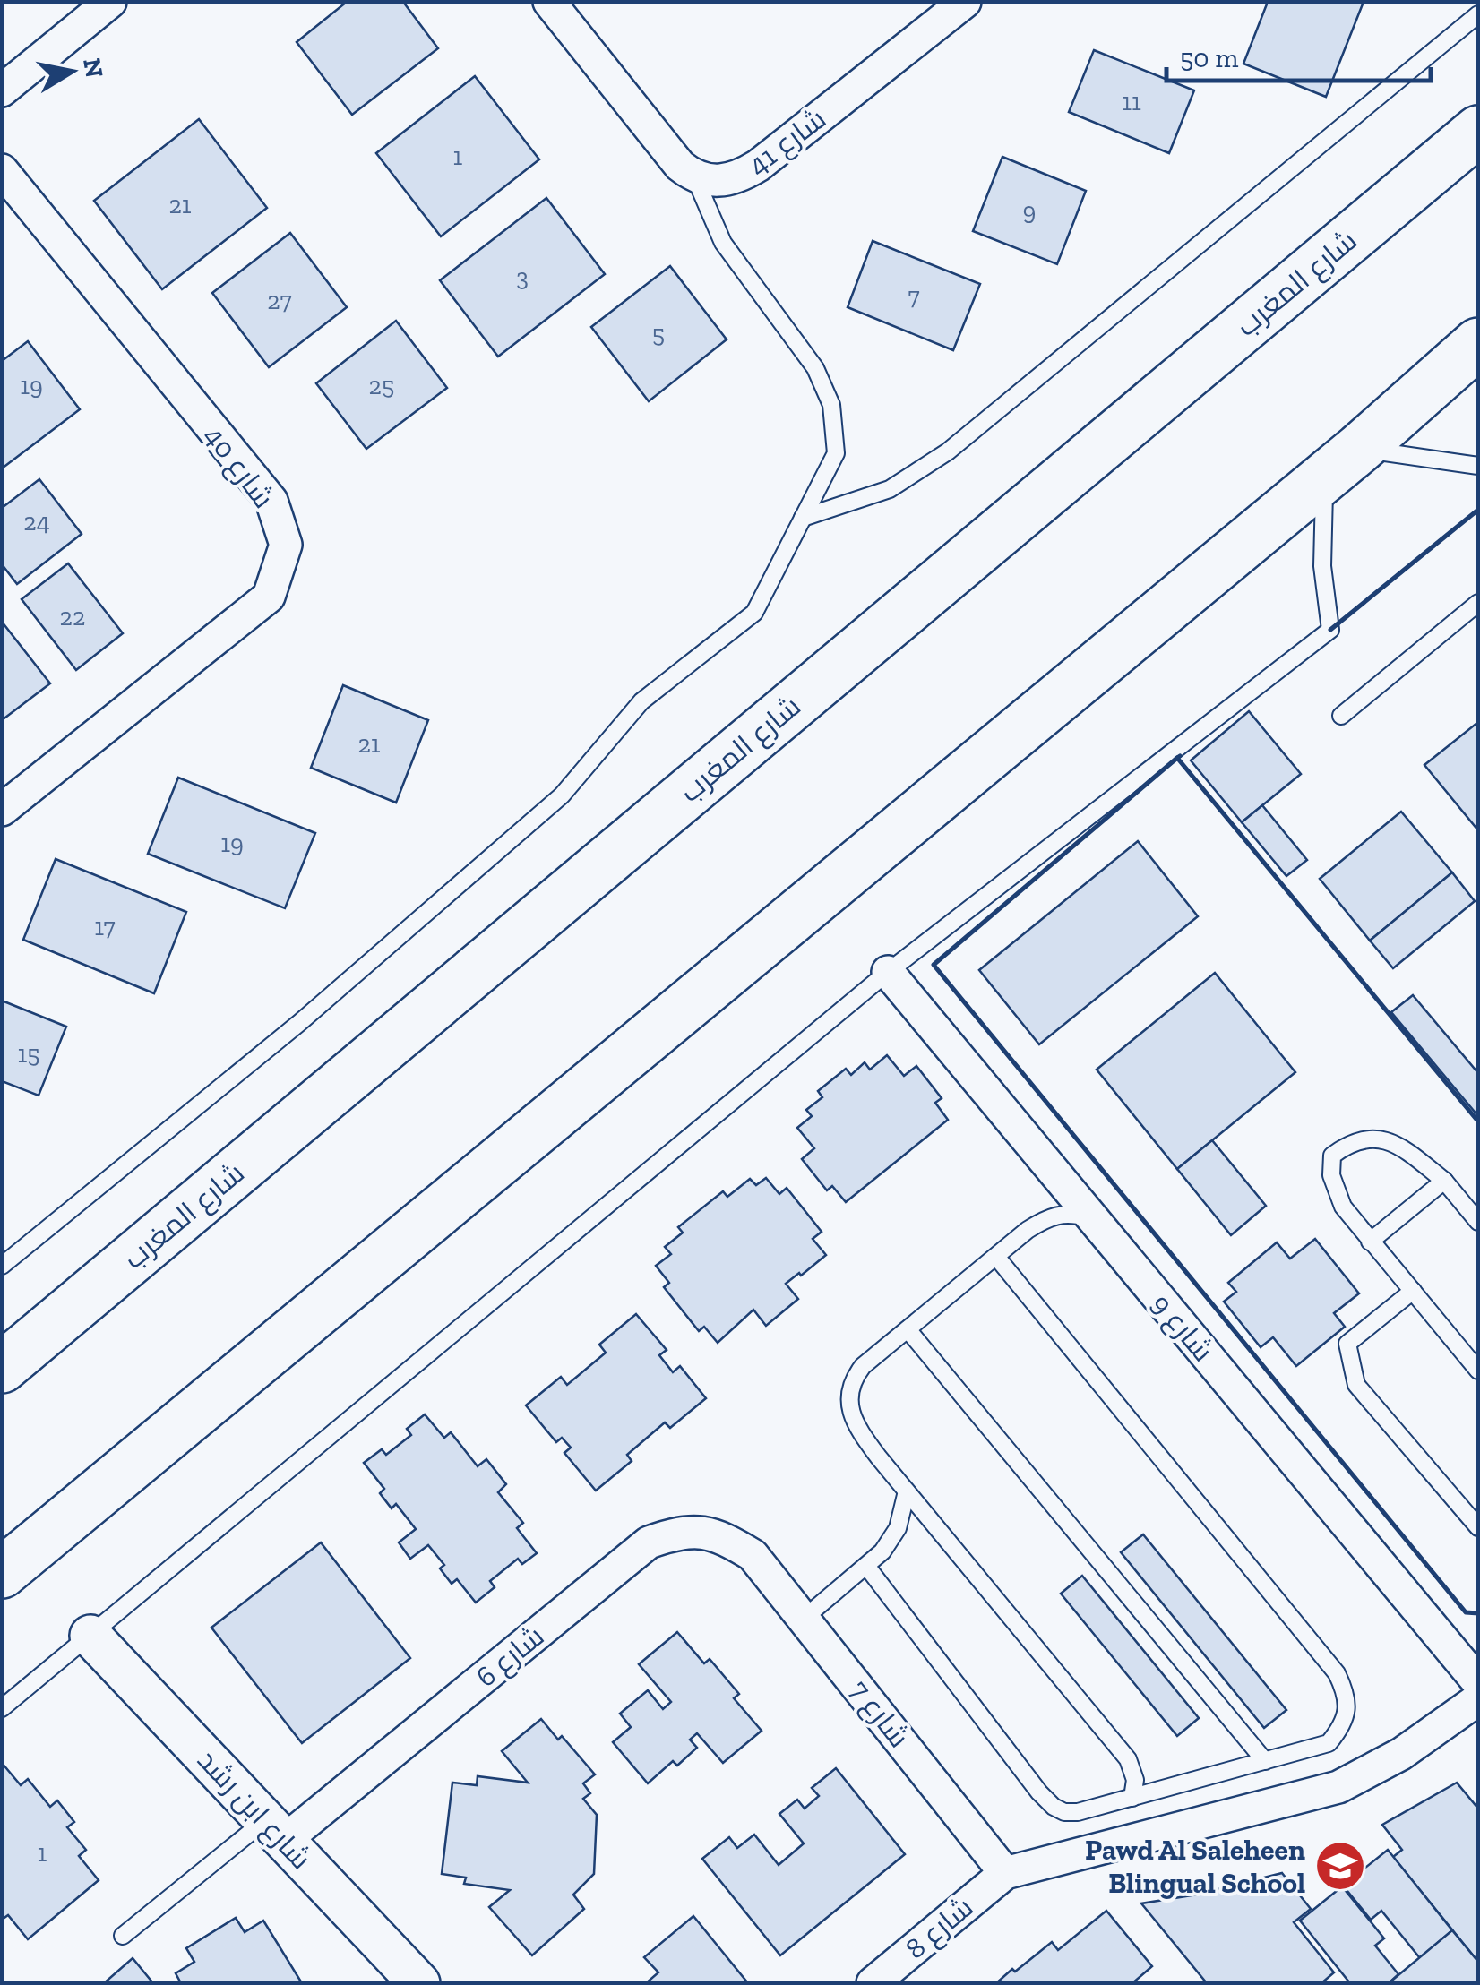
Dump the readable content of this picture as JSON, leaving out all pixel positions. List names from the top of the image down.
{
  "streets": {
    "highway": ["شارع المغرب"],
    "street": [
      "شارع 41",
      "شارع 40",
      "شارع 9",
      "شارع 6",
      "شارع 7",
      "شارع ابن رشد",
      "شارع 8"
    ]
  },
  "crossings": [
    ["شارع 6", "شارع 7"],
    ["شارع 6", "شارع ابن رشد"],
    ["شارع 7", "شارع 8"]
  ],
  "places": {
    "school or university": ["Pawd Al Saleheen Blingual School"]
  },
  "house_numbers": [
    "11",
    "1",
    "21",
    "9",
    "3",
    "7",
    "27",
    "5",
    "19",
    "25",
    "24",
    "22",
    "21",
    "19",
    "17",
    "15",
    "1"
  ],
  "scale_bar": "50 m",
  "north": "right"
}
